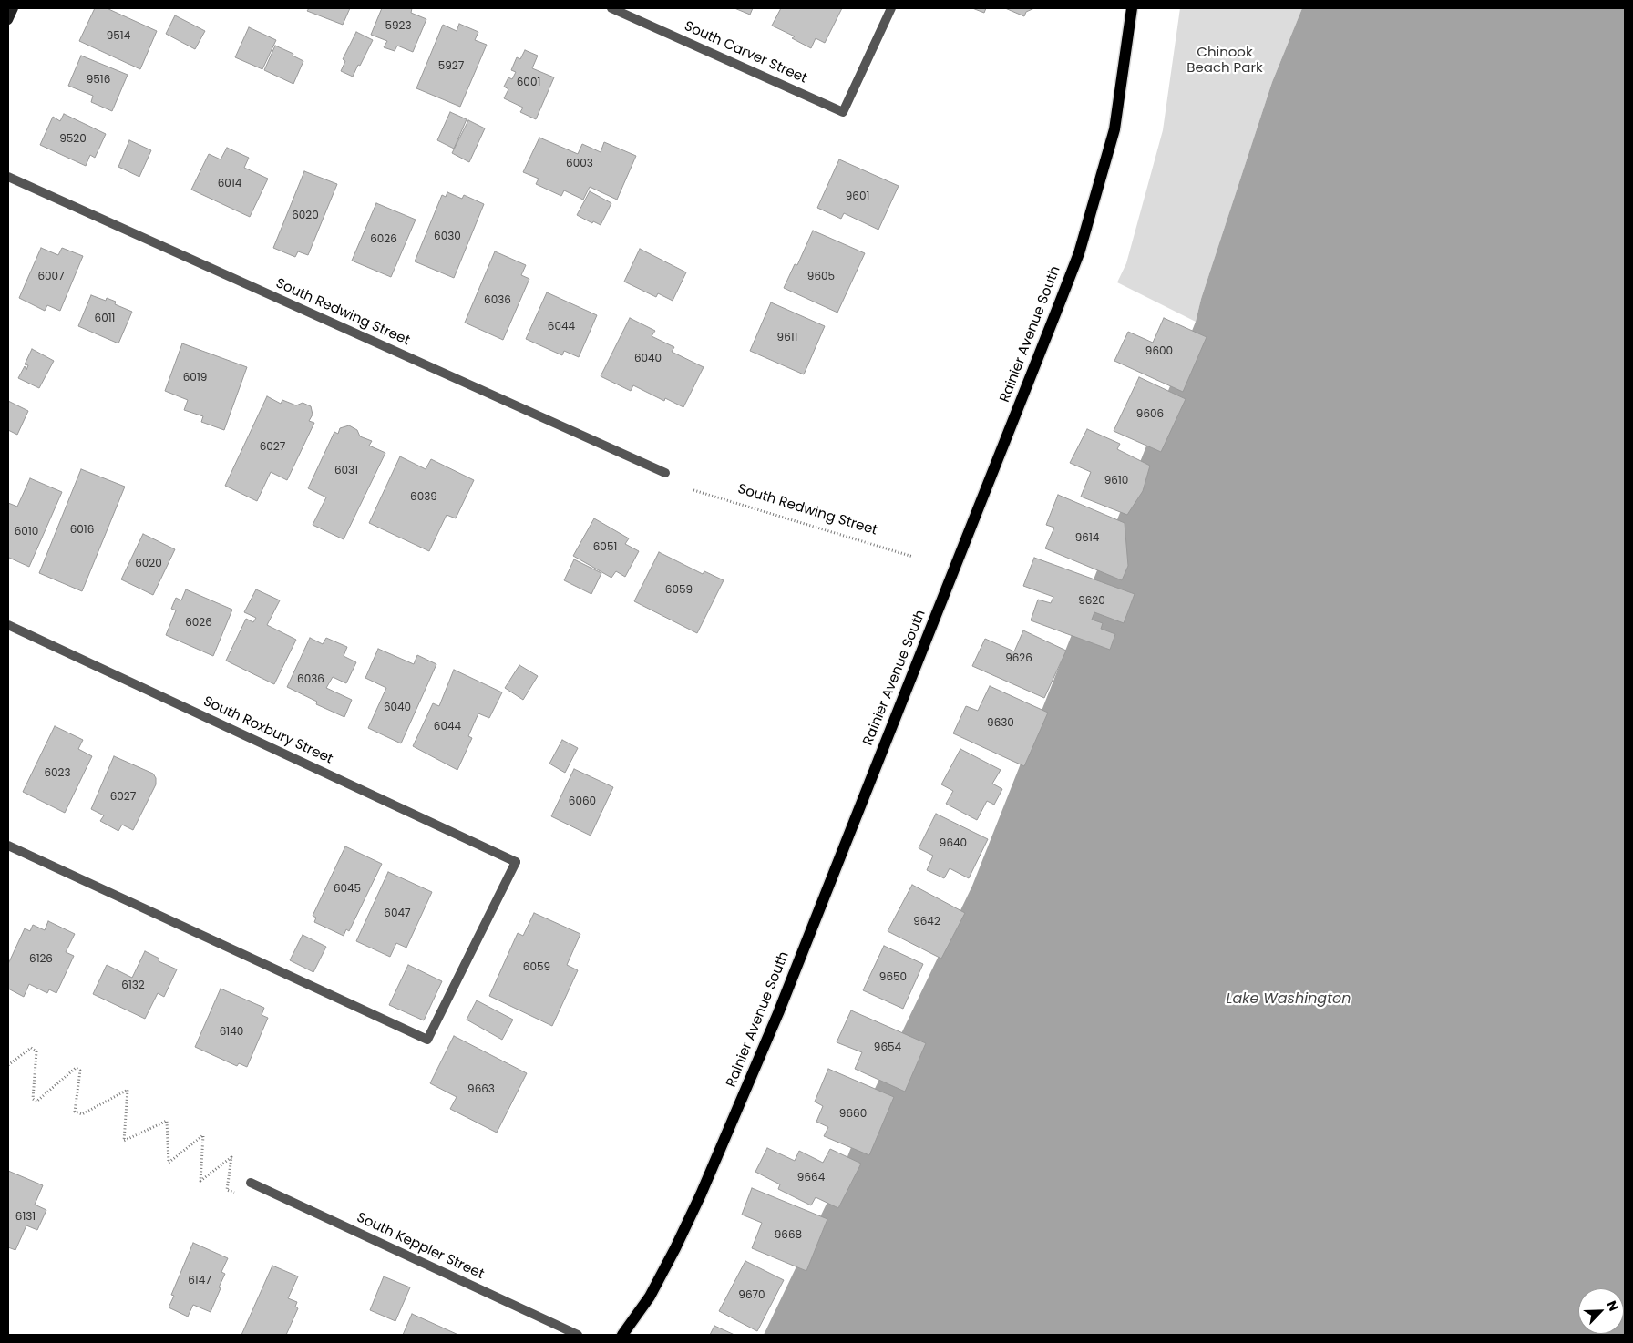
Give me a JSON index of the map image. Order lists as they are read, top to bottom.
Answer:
{
  "streets": {
    "main road": ["Rainier Avenue South"],
    "street": [
      "South Carver Street",
      "South Redwing Street",
      "South Roxbury Street",
      "South Keppler Street"
    ]
  },
  "water": ["Lake Washington"],
  "parks": ["Chinook Beach Park"],
  "house_numbers": [
    "5923",
    "9514",
    "5927",
    "9516",
    "6001",
    "9520",
    "6003",
    "6014",
    "9601",
    "6020",
    "6030",
    "6026",
    "6007",
    "9605",
    "6036",
    "6011",
    "6044",
    "9611",
    "9600",
    "6040",
    "6019",
    "9606",
    "6027",
    "6031",
    "9610",
    "6039",
    "6016",
    "6010",
    "9614",
    "6051",
    "6020",
    "6059",
    "9620",
    "6026",
    "9626",
    "6036",
    "6040",
    "9630",
    "6044",
    "6023",
    "6027",
    "6060",
    "9640",
    "6045",
    "6047",
    "9642",
    "6126",
    "6059",
    "9650",
    "6132",
    "6140",
    "9654",
    "9663",
    "9660",
    "9664",
    "6131",
    "9668",
    "6147",
    "9670"
  ],
  "north": "top right"
}
